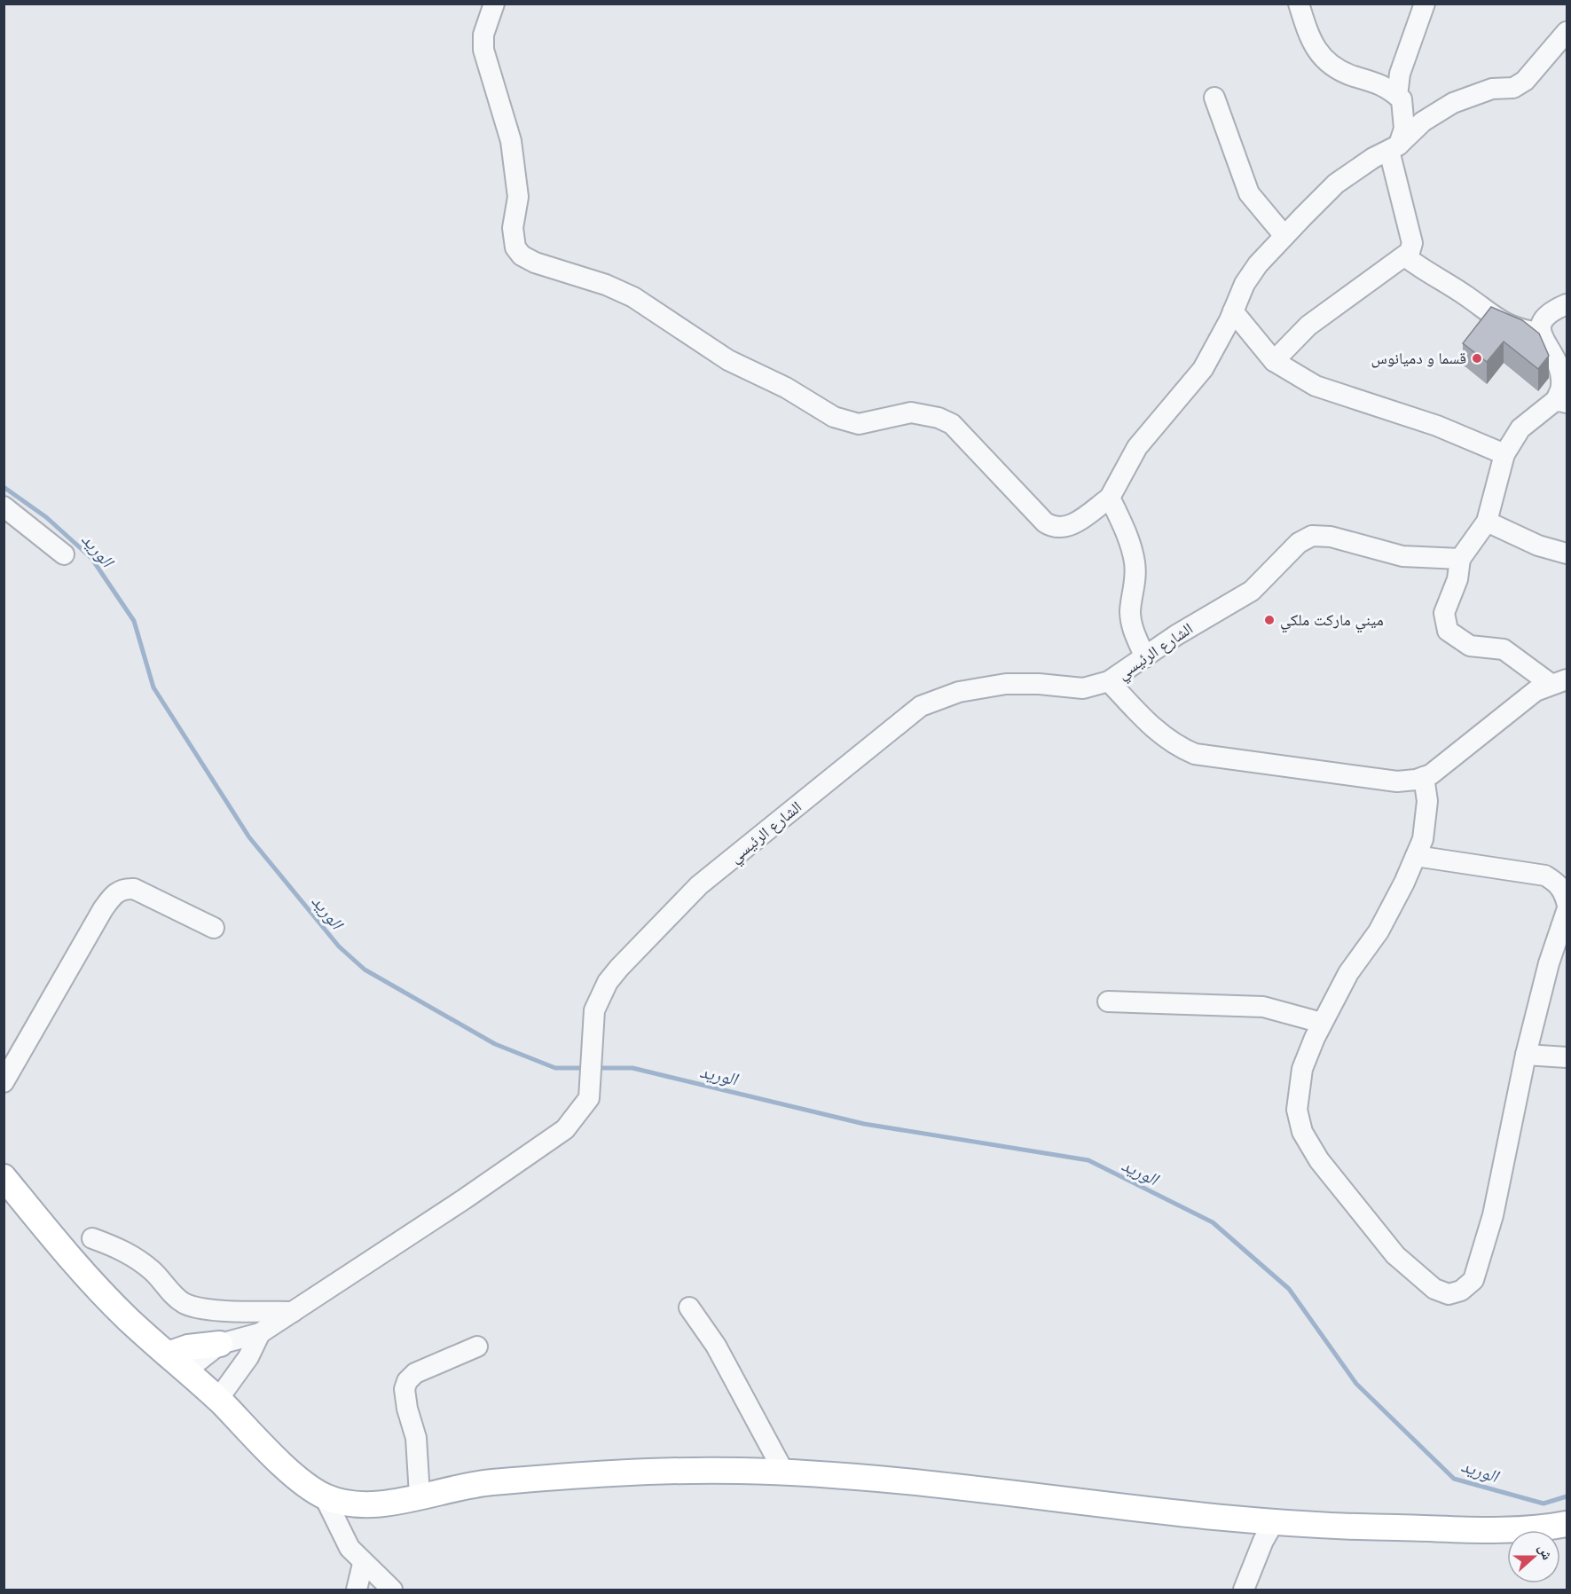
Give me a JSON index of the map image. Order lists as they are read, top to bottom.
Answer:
{
  "streets": {
    "street": ["الشارع الرئيسي"]
  },
  "water": ["الوريد"],
  "places": ["قسما و دميانوس", "ميني ماركت ملكي"],
  "north": "right"
}
